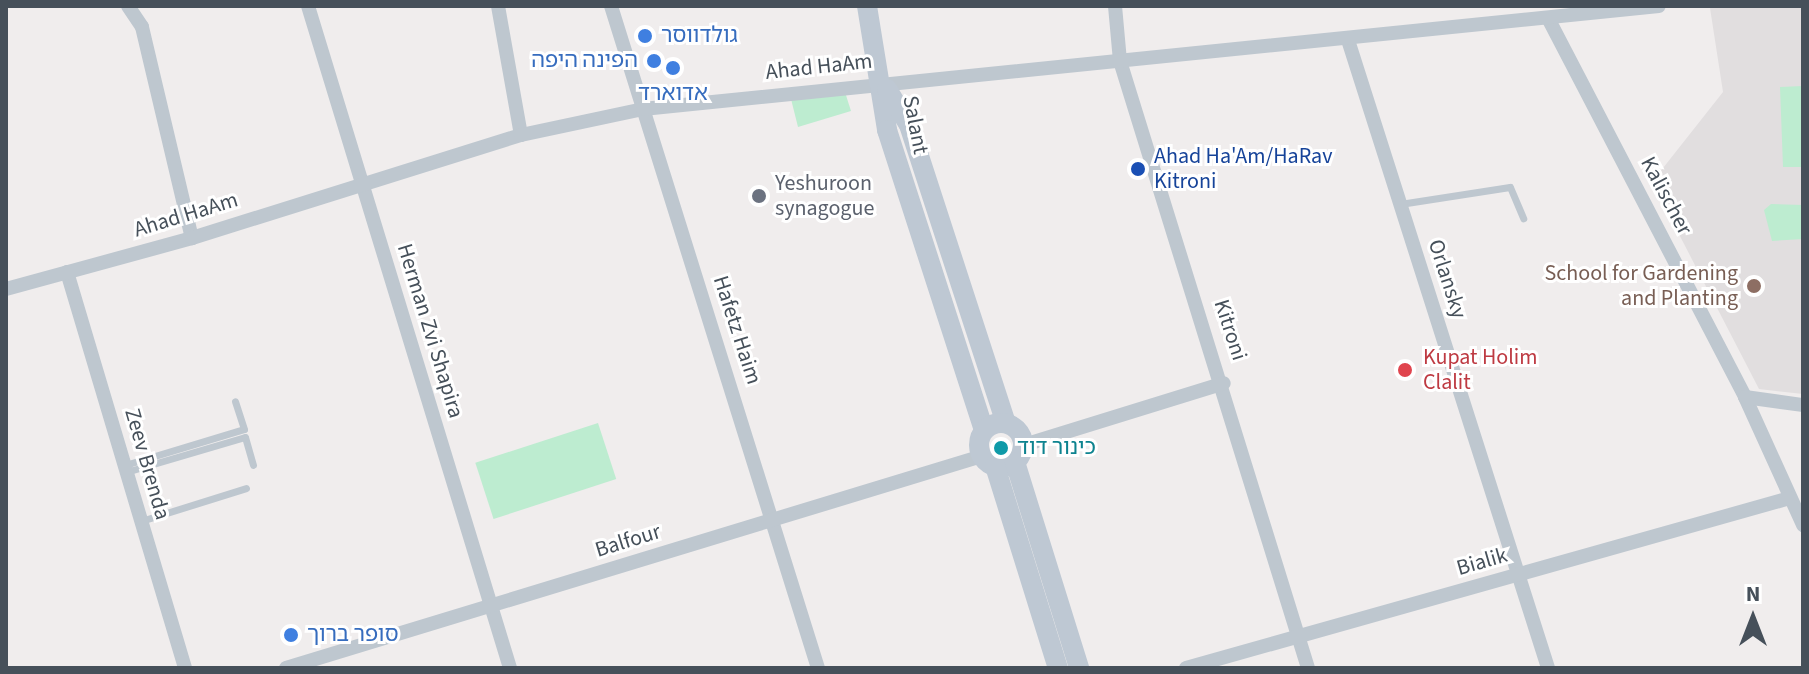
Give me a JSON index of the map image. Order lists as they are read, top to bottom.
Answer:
{
  "streets": {
    "street": [
      "Ahad HaAm",
      "Salant",
      "Kalischer",
      "Orlansky",
      "Hafetz Haim",
      "Kitroni",
      "Herman Zvi Shapira",
      "Zeev Brenda",
      "Balfour",
      "Bialik"
    ]
  },
  "crossings": [
    ["Ahad HaAm", "Salant"],
    ["Ahad HaAm", "Kalischer"],
    ["Ahad HaAm", "Orlansky"],
    ["Ahad HaAm", "Hafetz Haim"],
    ["Ahad HaAm", "Kitroni"],
    ["Ahad HaAm", "Herman Zvi Shapira"],
    ["Ahad HaAm", "Zeev Brenda"],
    ["Kalischer", "Bialik"],
    ["Orlansky", "Bialik"],
    ["Hafetz Haim", "Balfour"],
    ["Kitroni", "Balfour"],
    ["Kitroni", "Bialik"],
    ["Herman Zvi Shapira", "Balfour"]
  ],
  "places": [
    "גולדווסר",
    "הפינה היפה",
    "אדוארד",
    "Ahad Ha'Am/HaRav Kitroni",
    "Yeshuroon synagogue",
    "School for Gardening and Planting",
    "Kupat Holim Clalit",
    "כינור דוד",
    "סופר ברוך"
  ],
  "north": "top"
}
